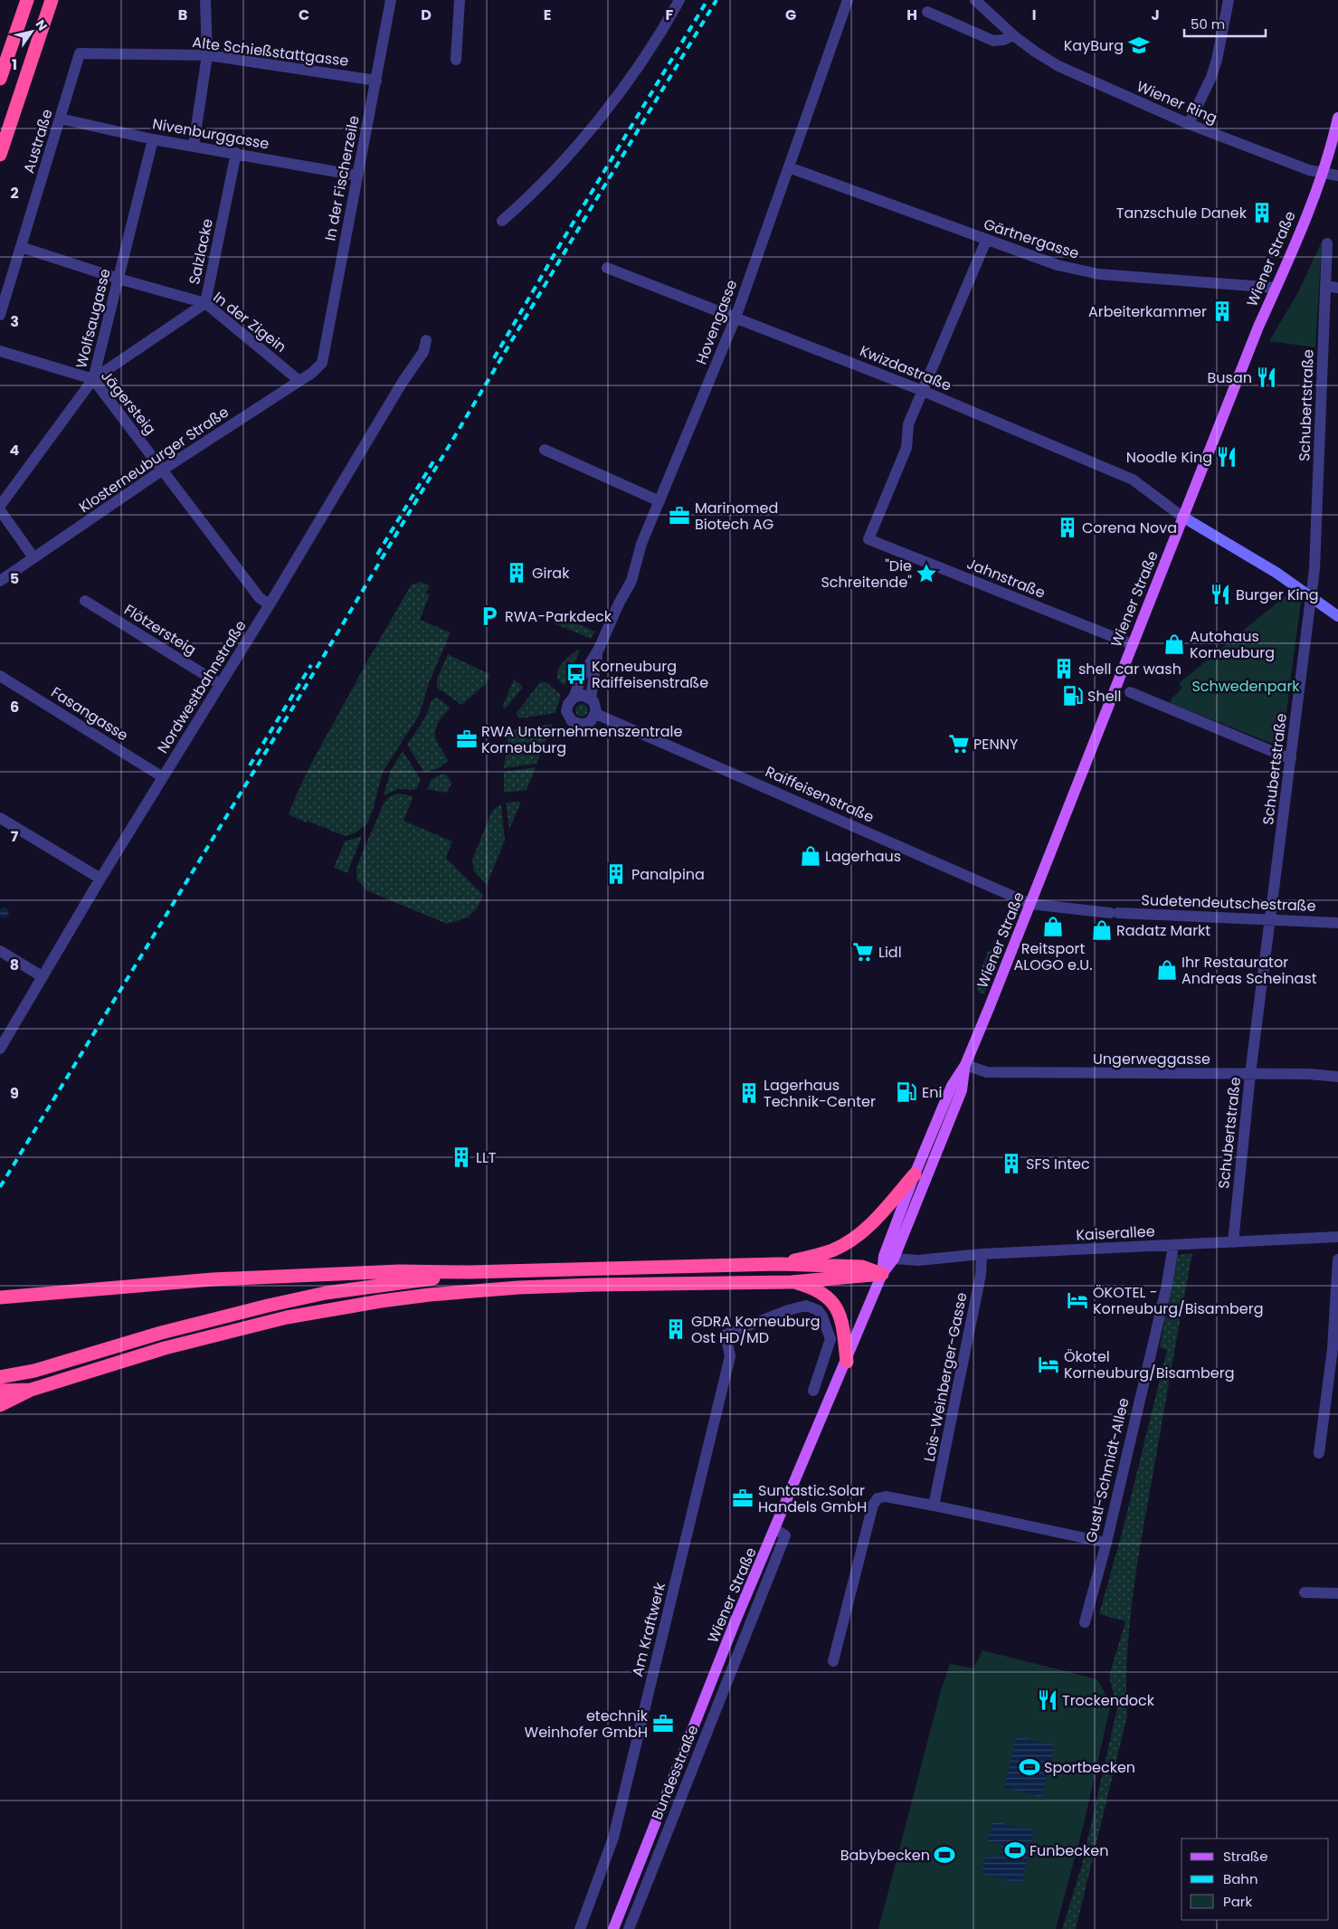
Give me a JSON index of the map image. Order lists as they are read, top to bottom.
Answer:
{
  "streets": {
    "main road": ["Wiener Straße"],
    "street": [
      "Alte Schießstattgasse",
      "Wiener Ring",
      "Nivenburggasse",
      "Austraße",
      "In der Fischerzeile",
      "Gärtnergasse",
      "Salzlacke",
      "Wolfsaugasse",
      "In der Zigein",
      "Hovengasse",
      "Kwizdastraße",
      "Jägersteig",
      "Schubertstraße",
      "Klosterneuburger Straße",
      "Jahnstraße",
      "Flötzersteig",
      "Nordwestbahnstraße",
      "Fasangasse",
      "Raiffeisenstraße",
      "Sudetendeutschestraße",
      "Ungerweggasse",
      "Kaiserallee",
      "Lois-Weinberger-Gasse",
      "Gustl-Schmidt-Allee",
      "Am Kraftwerk",
      "Bundesstraße"
    ]
  },
  "crossings": [
    ["Alte Schießstattgasse", "Austraße"],
    ["Alte Schießstattgasse", "In der Fischerzeile"],
    ["Wiener Ring", "Wiener Straße"],
    ["Nivenburggasse", "Austraße"],
    ["Nivenburggasse", "In der Fischerzeile"],
    ["Nivenburggasse", "Salzlacke"],
    ["Nivenburggasse", "Wolfsaugasse"],
    ["Austraße", "In der Zigein"],
    ["In der Fischerzeile", "Klosterneuburger Straße"],
    ["Gärtnergasse", "Wiener Straße"],
    ["Gärtnergasse", "Hovengasse"],
    ["Salzlacke", "Wolfsaugasse"],
    ["Salzlacke", "In der Zigein"],
    ["Salzlacke", "Jägersteig"],
    ["Wiener Straße", "Kwizdastraße"],
    ["Wiener Straße", "Jahnstraße"],
    ["Wiener Straße", "Raiffeisenstraße"],
    ["Wiener Straße", "Sudetendeutschestraße"],
    ["Wiener Straße", "Ungerweggasse"],
    ["Wiener Straße", "Kaiserallee"],
    ["Wiener Straße", "Bundesstraße"],
    ["Wolfsaugasse", "In der Zigein"],
    ["Wolfsaugasse", "Jägersteig"],
    ["In der Zigein", "Klosterneuburger Straße"],
    ["Hovengasse", "Kwizdastraße"],
    ["Hovengasse", "Raiffeisenstraße"],
    ["Kwizdastraße", "Jahnstraße"],
    ["Jägersteig", "Klosterneuburger Straße"],
    ["Jägersteig", "Nordwestbahnstraße"],
    ["Schubertstraße", "Sudetendeutschestraße"],
    ["Schubertstraße", "Ungerweggasse"],
    ["Schubertstraße", "Kaiserallee"],
    ["Flötzersteig", "Nordwestbahnstraße"],
    ["Nordwestbahnstraße", "Fasangasse"],
    ["Raiffeisenstraße", "Sudetendeutschestraße"],
    ["Kaiserallee", "Lois-Weinberger-Gasse"],
    ["Kaiserallee", "Gustl-Schmidt-Allee"]
  ],
  "parks": ["Schwedenpark"],
  "places": {
    "school or university": ["KayBurg"],
    "building": [
      "Tanzschule Danek",
      "Arbeiterkammer",
      "Corena Nova",
      "Girak",
      "shell car wash",
      "Panalpina",
      "Lagerhaus Technik-Center",
      "LLT",
      "SFS Intec",
      "GDRA Korneuburg Ost HD/MD"
    ],
    "restaurant": [
      "Busan",
      "Noodle King",
      "Burger King",
      "Trockendock"
    ],
    "office": [
      "Marinomed Biotech AG",
      "RWA Unternehmenszentrale Korneuburg",
      "Suntastic.Solar Handels GmbH",
      "etechnik Weinhofer GmbH"
    ],
    "place": ["\"Die Schreitende\""],
    "parking": ["RWA-Parkdeck"],
    "shop": [
      "Autohaus Korneuburg",
      "Lagerhaus",
      "Reitsport ALOGO e.U.",
      "Radatz Markt",
      "Ihr Restaurator Andreas Scheinast"
    ],
    "bus stop": ["Korneuburg Raiffeisenstraße"],
    "fuel station": ["Shell", "Eni"],
    "supermarket": ["PENNY", "Lidl"],
    "hotel": ["ÖKOTEL - Korneuburg/Bisamberg", "Ökotel Korneuburg/Bisamberg"],
    "sports": ["Sportbecken", "Funbecken", "Babybecken"]
  },
  "legend": ["Straße", "Bahn", "Park"],
  "scale_bar": "50 m",
  "north": "top right",
  "grid": {
    "columns": [
      "B",
      "C",
      "D",
      "E",
      "F",
      "G",
      "H",
      "I",
      "J"
    ],
    "rows": [
      "1",
      "2",
      "3",
      "4",
      "5",
      "6",
      "7",
      "8",
      "9"
    ]
  }
}
